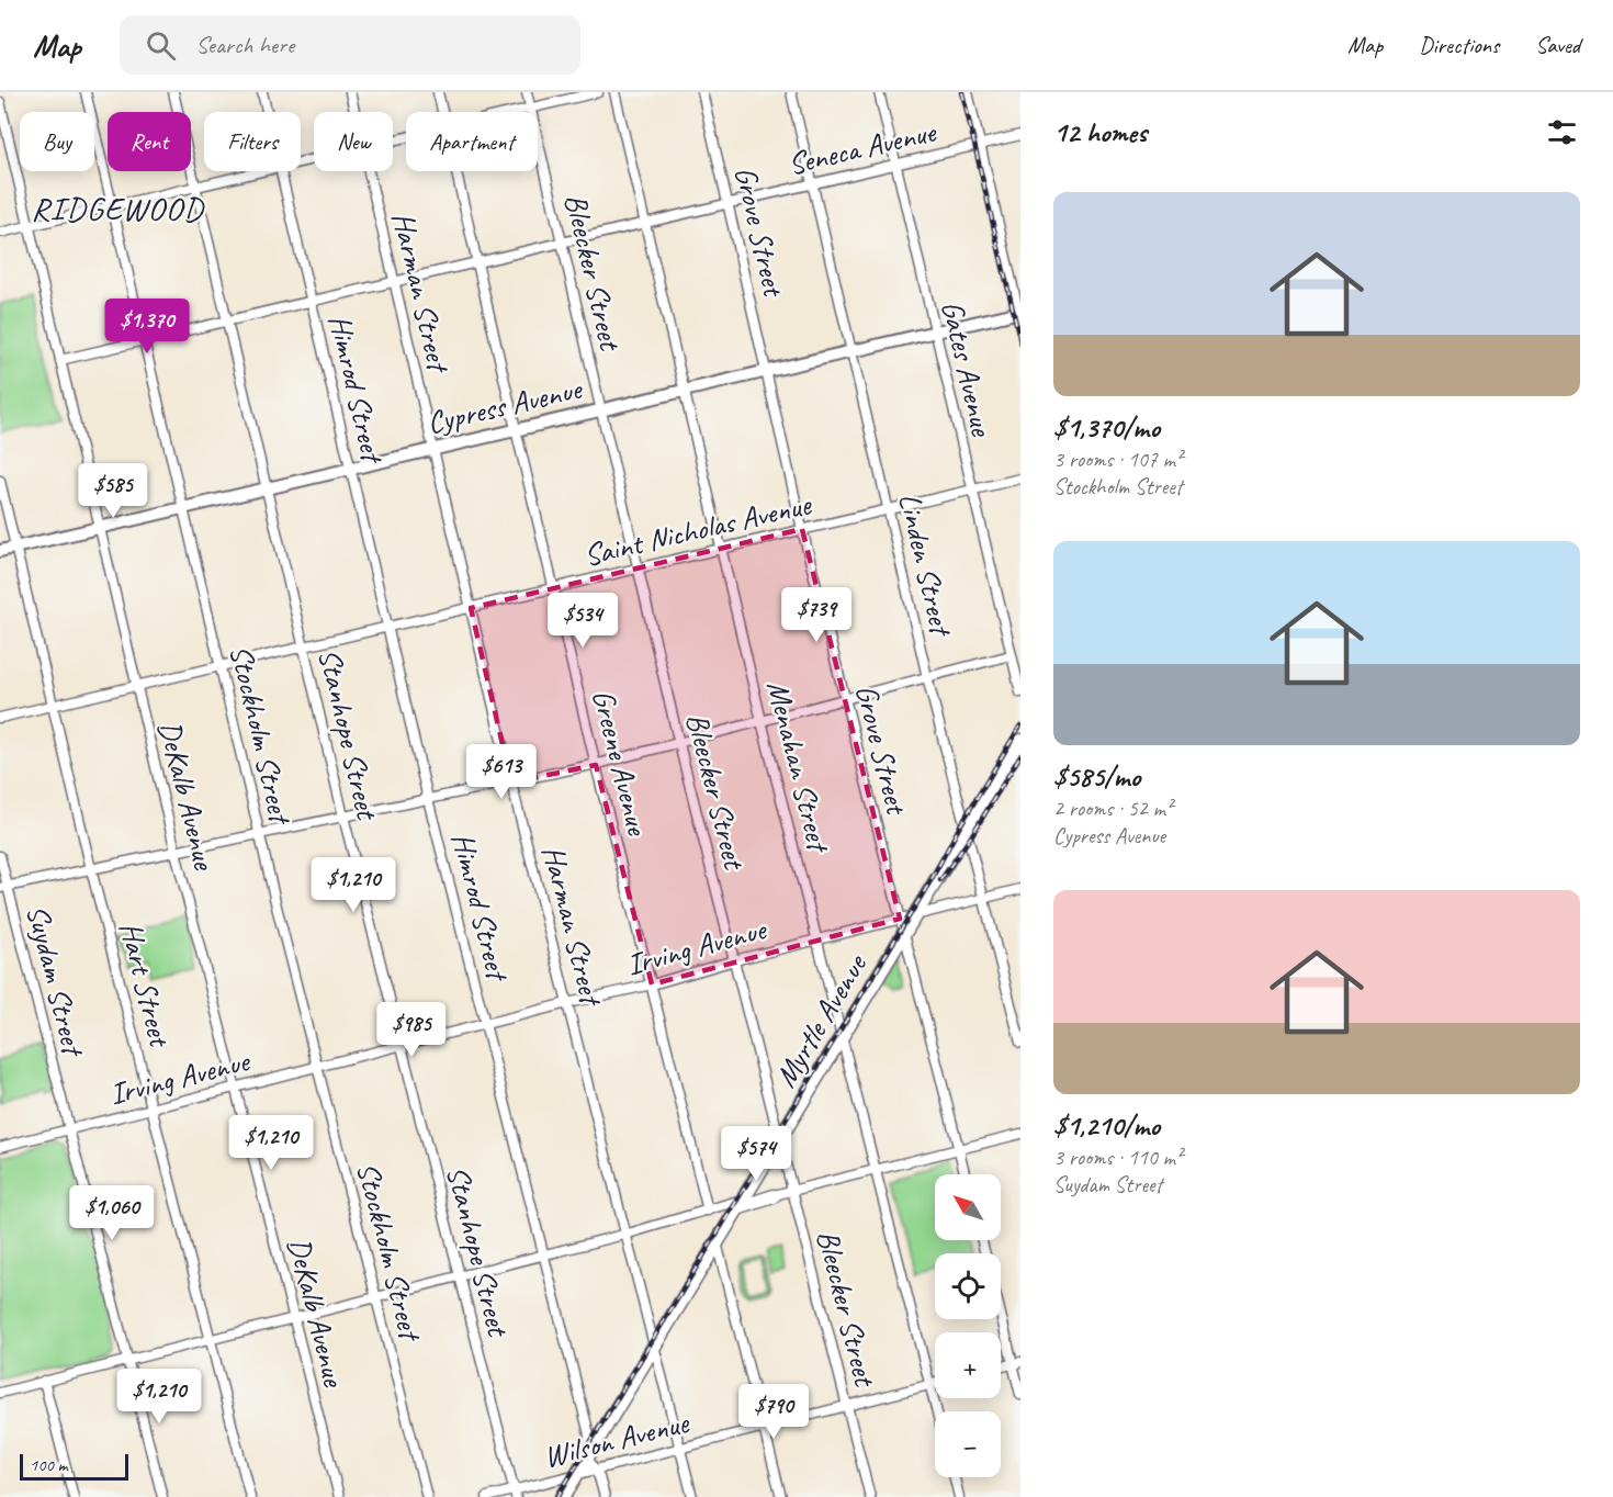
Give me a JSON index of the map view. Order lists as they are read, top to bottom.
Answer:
{
  "streets": {
    "main road": ["Cypress Avenue", "Myrtle Avenue"],
    "street": [
      "Seneca Avenue",
      "Grove Street",
      "Bleecker Street",
      "Harman Street",
      "Gates Avenue",
      "Himrod Street",
      "Saint Nicholas Avenue",
      "Linden Street",
      "Stockholm Street",
      "Stanhope Street",
      "Greene Avenue",
      "Menahan Street",
      "DeKalb Avenue",
      "Irving Avenue",
      "Suydam Street",
      "Hart Street",
      "Wilson Avenue"
    ]
  },
  "crossings": [
    ["Seneca Avenue", "Grove Street"],
    ["Seneca Avenue", "Bleecker Street"],
    ["Seneca Avenue", "Harman Street"],
    ["Seneca Avenue", "Gates Avenue"],
    ["Seneca Avenue", "Himrod Street"],
    ["Seneca Avenue", "Linden Street"],
    ["Seneca Avenue", "Stockholm Street"],
    ["Seneca Avenue", "Stanhope Street"],
    ["Seneca Avenue", "Greene Avenue"],
    ["Seneca Avenue", "Menahan Street"],
    ["Seneca Avenue", "DeKalb Avenue"],
    ["Grove Street", "Cypress Avenue"],
    ["Grove Street", "Saint Nicholas Avenue"],
    ["Grove Street", "Irving Avenue"],
    ["Grove Street", "Myrtle Avenue"],
    ["Bleecker Street", "Cypress Avenue"],
    ["Bleecker Street", "Saint Nicholas Avenue"],
    ["Bleecker Street", "Irving Avenue"],
    ["Bleecker Street", "Myrtle Avenue"],
    ["Bleecker Street", "Wilson Avenue"],
    ["Harman Street", "Cypress Avenue"],
    ["Harman Street", "Saint Nicholas Avenue"],
    ["Harman Street", "Irving Avenue"],
    ["Harman Street", "Myrtle Avenue"],
    ["Harman Street", "Wilson Avenue"],
    ["Gates Avenue", "Cypress Avenue"],
    ["Gates Avenue", "Saint Nicholas Avenue"],
    ["Himrod Street", "Cypress Avenue"],
    ["Himrod Street", "Saint Nicholas Avenue"],
    ["Himrod Street", "Irving Avenue"],
    ["Himrod Street", "Myrtle Avenue"],
    ["Himrod Street", "Wilson Avenue"],
    ["Cypress Avenue", "Linden Street"],
    ["Cypress Avenue", "Stockholm Street"],
    ["Cypress Avenue", "Stanhope Street"],
    ["Cypress Avenue", "Greene Avenue"],
    ["Cypress Avenue", "Menahan Street"],
    ["Cypress Avenue", "DeKalb Avenue"],
    ["Cypress Avenue", "Hart Street"],
    ["Saint Nicholas Avenue", "Linden Street"],
    ["Saint Nicholas Avenue", "Stockholm Street"],
    ["Saint Nicholas Avenue", "Stanhope Street"],
    ["Saint Nicholas Avenue", "Greene Avenue"],
    ["Saint Nicholas Avenue", "Menahan Street"],
    ["Saint Nicholas Avenue", "DeKalb Avenue"],
    ["Saint Nicholas Avenue", "Hart Street"],
    ["Linden Street", "Irving Avenue"],
    ["Linden Street", "Myrtle Avenue"],
    ["Stockholm Street", "Irving Avenue"],
    ["Stanhope Street", "Irving Avenue"],
    ["Stanhope Street", "Wilson Avenue"],
    ["Greene Avenue", "Irving Avenue"],
    ["Menahan Street", "Irving Avenue"],
    ["Menahan Street", "Myrtle Avenue"],
    ["Menahan Street", "Wilson Avenue"],
    ["DeKalb Avenue", "Irving Avenue"],
    ["Irving Avenue", "Suydam Street"],
    ["Irving Avenue", "Hart Street"],
    ["Irving Avenue", "Myrtle Avenue"],
    ["Myrtle Avenue", "Wilson Avenue"]
  ],
  "districts": ["RIDGEWOOD"],
  "scale_bar": "100 m",
  "north": "top left",
  "page": {
    "header": "Map",
    "search": "Search here",
    "nav": ["Map", "Directions", "Saved"],
    "heading": "12 homes",
    "chip": [
      "Buy",
      "Rent",
      "Filters",
      "New",
      "Apartment"
    ],
    "list": [
      {
        "name": "$1,370/mo",
        "note": "3 rooms · 107 m² · Stockholm Street"
      },
      {
        "name": "$585/mo",
        "note": "2 rooms · 52 m² · Cypress Avenue"
      },
      {
        "name": "$1,210/mo",
        "note": "3 rooms · 110 m² · Suydam Street"
      }
    ],
    "price": [
      "$1,370",
      "$585",
      "$739",
      "$534",
      "$613",
      "$1,210",
      "$985",
      "$1,210",
      "$574",
      "$1,060",
      "$1,210",
      "$790"
    ],
    "map_buttons": ["+", "−"],
    "scale": "100 m"
  }
}
